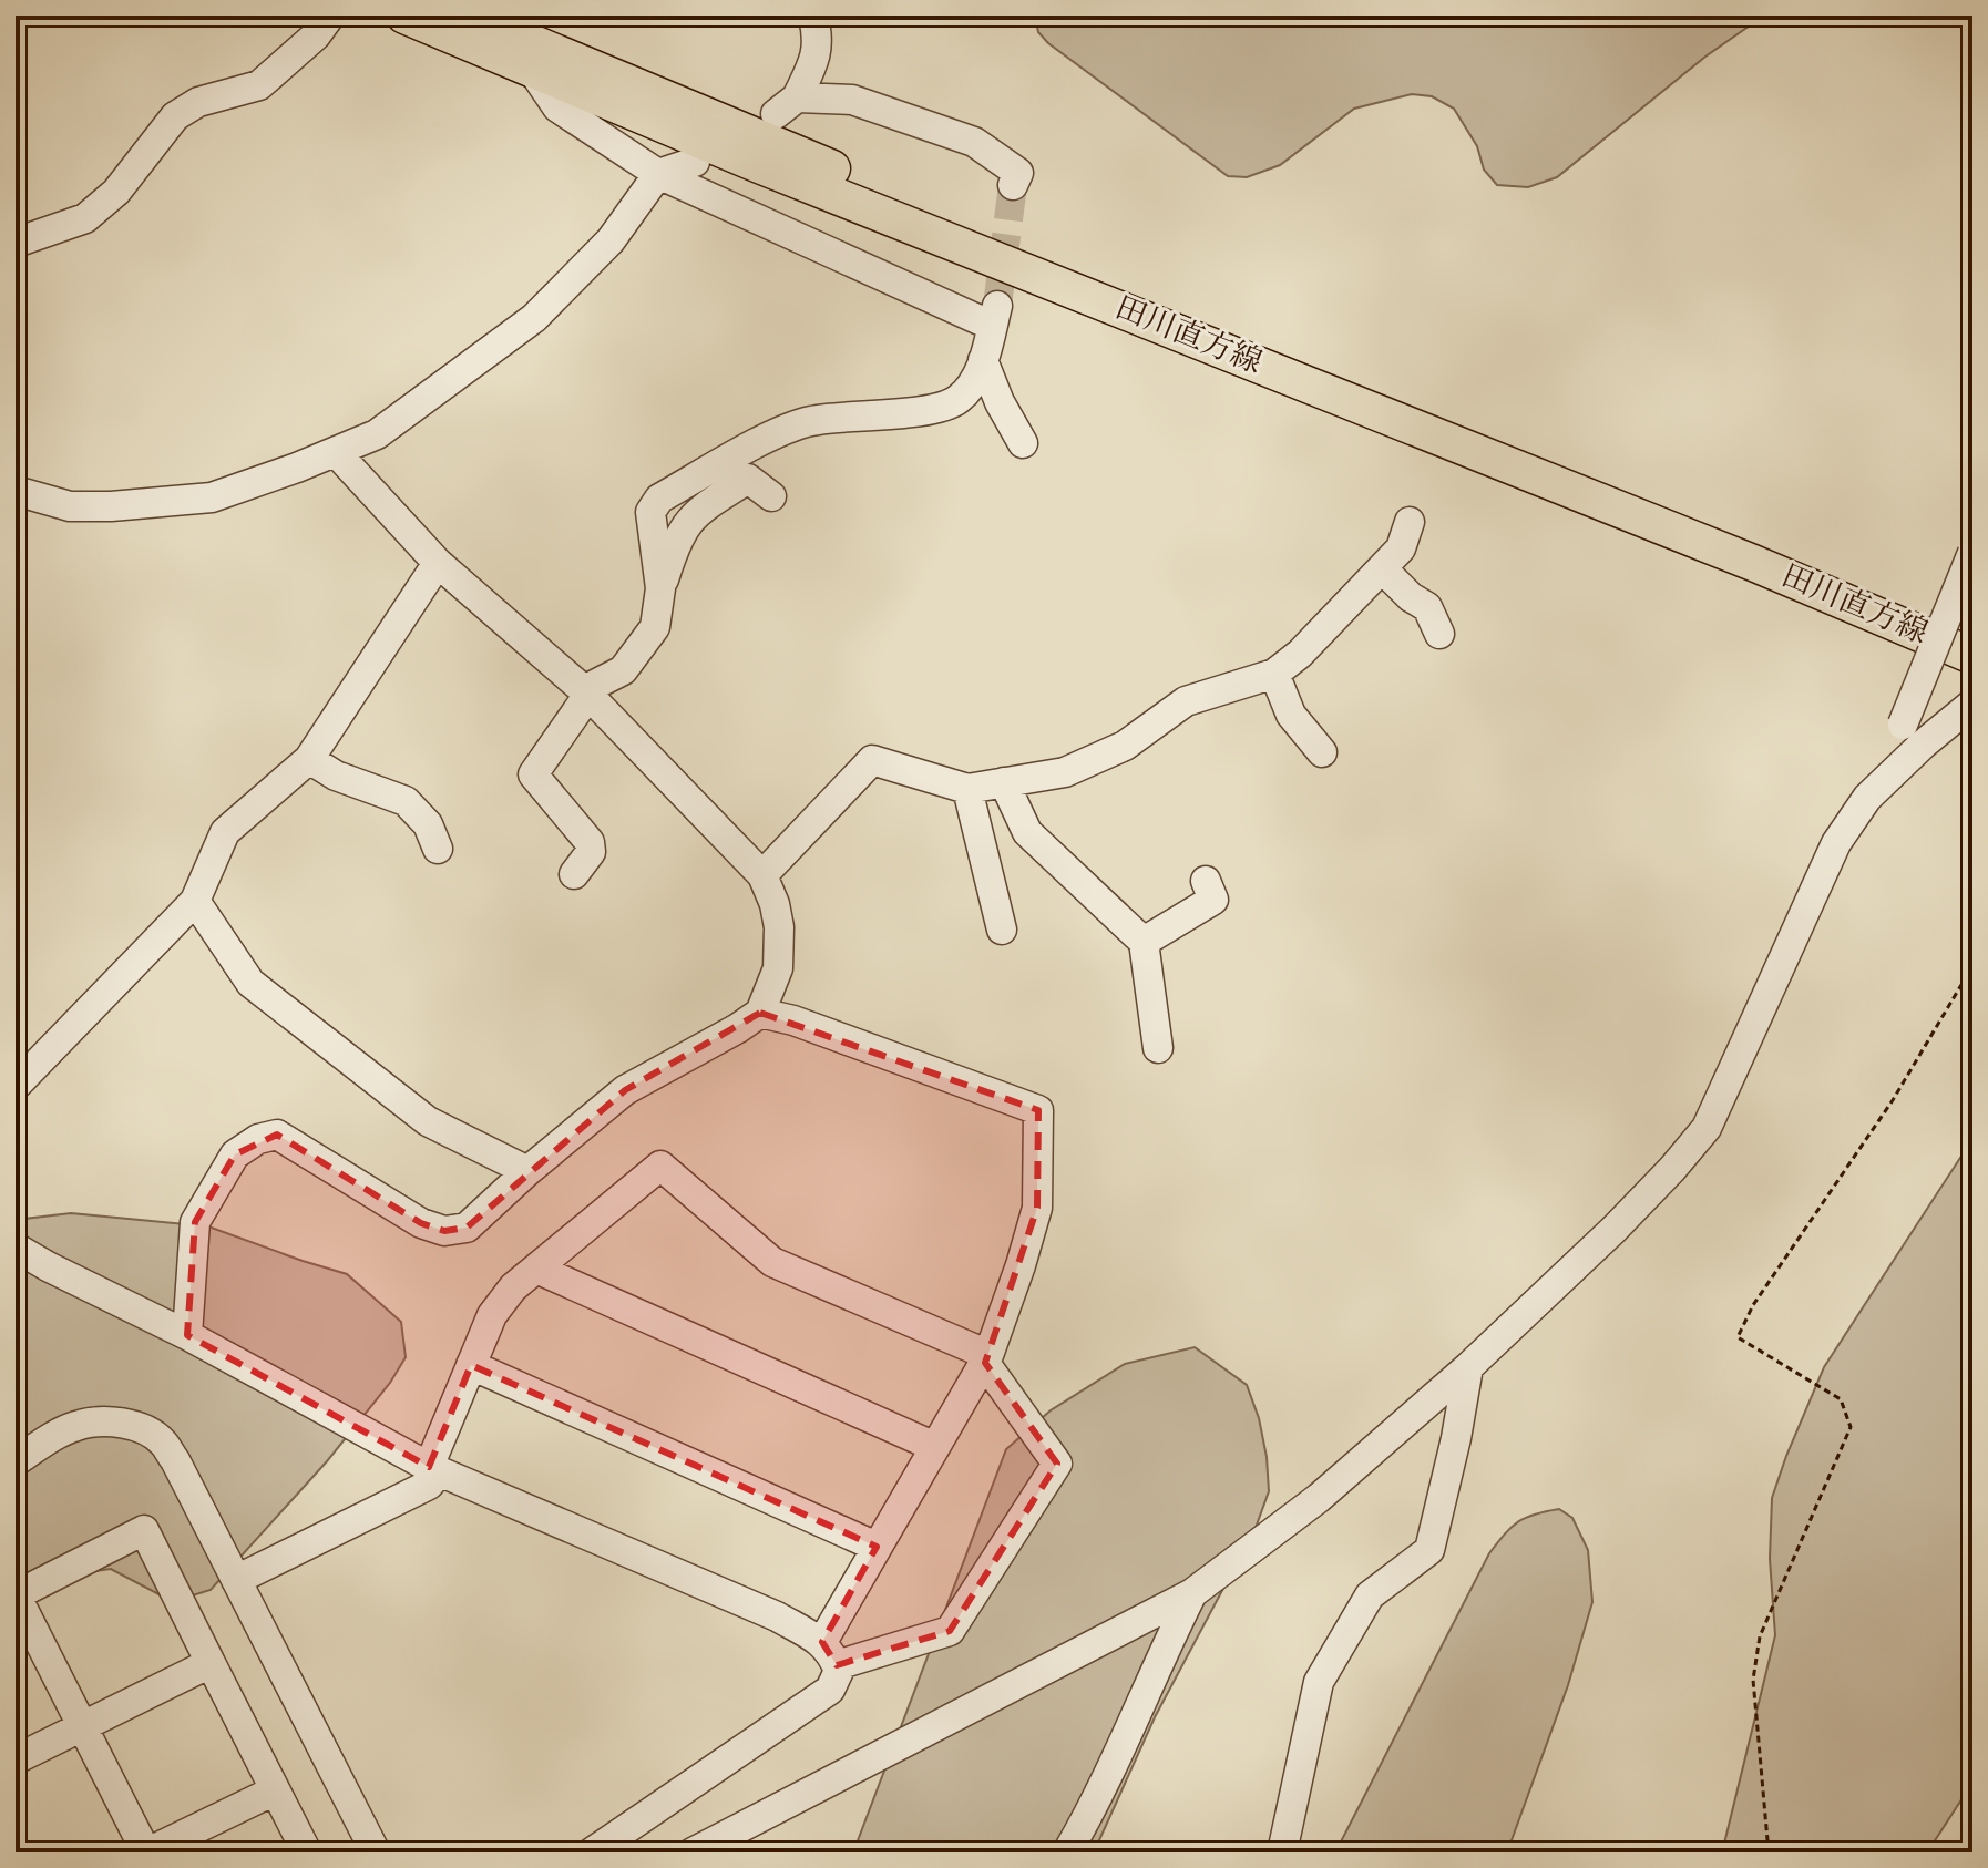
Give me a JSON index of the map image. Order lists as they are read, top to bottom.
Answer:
{
  "streets": {
    "main road": ["田川直方線"]
  }
}
